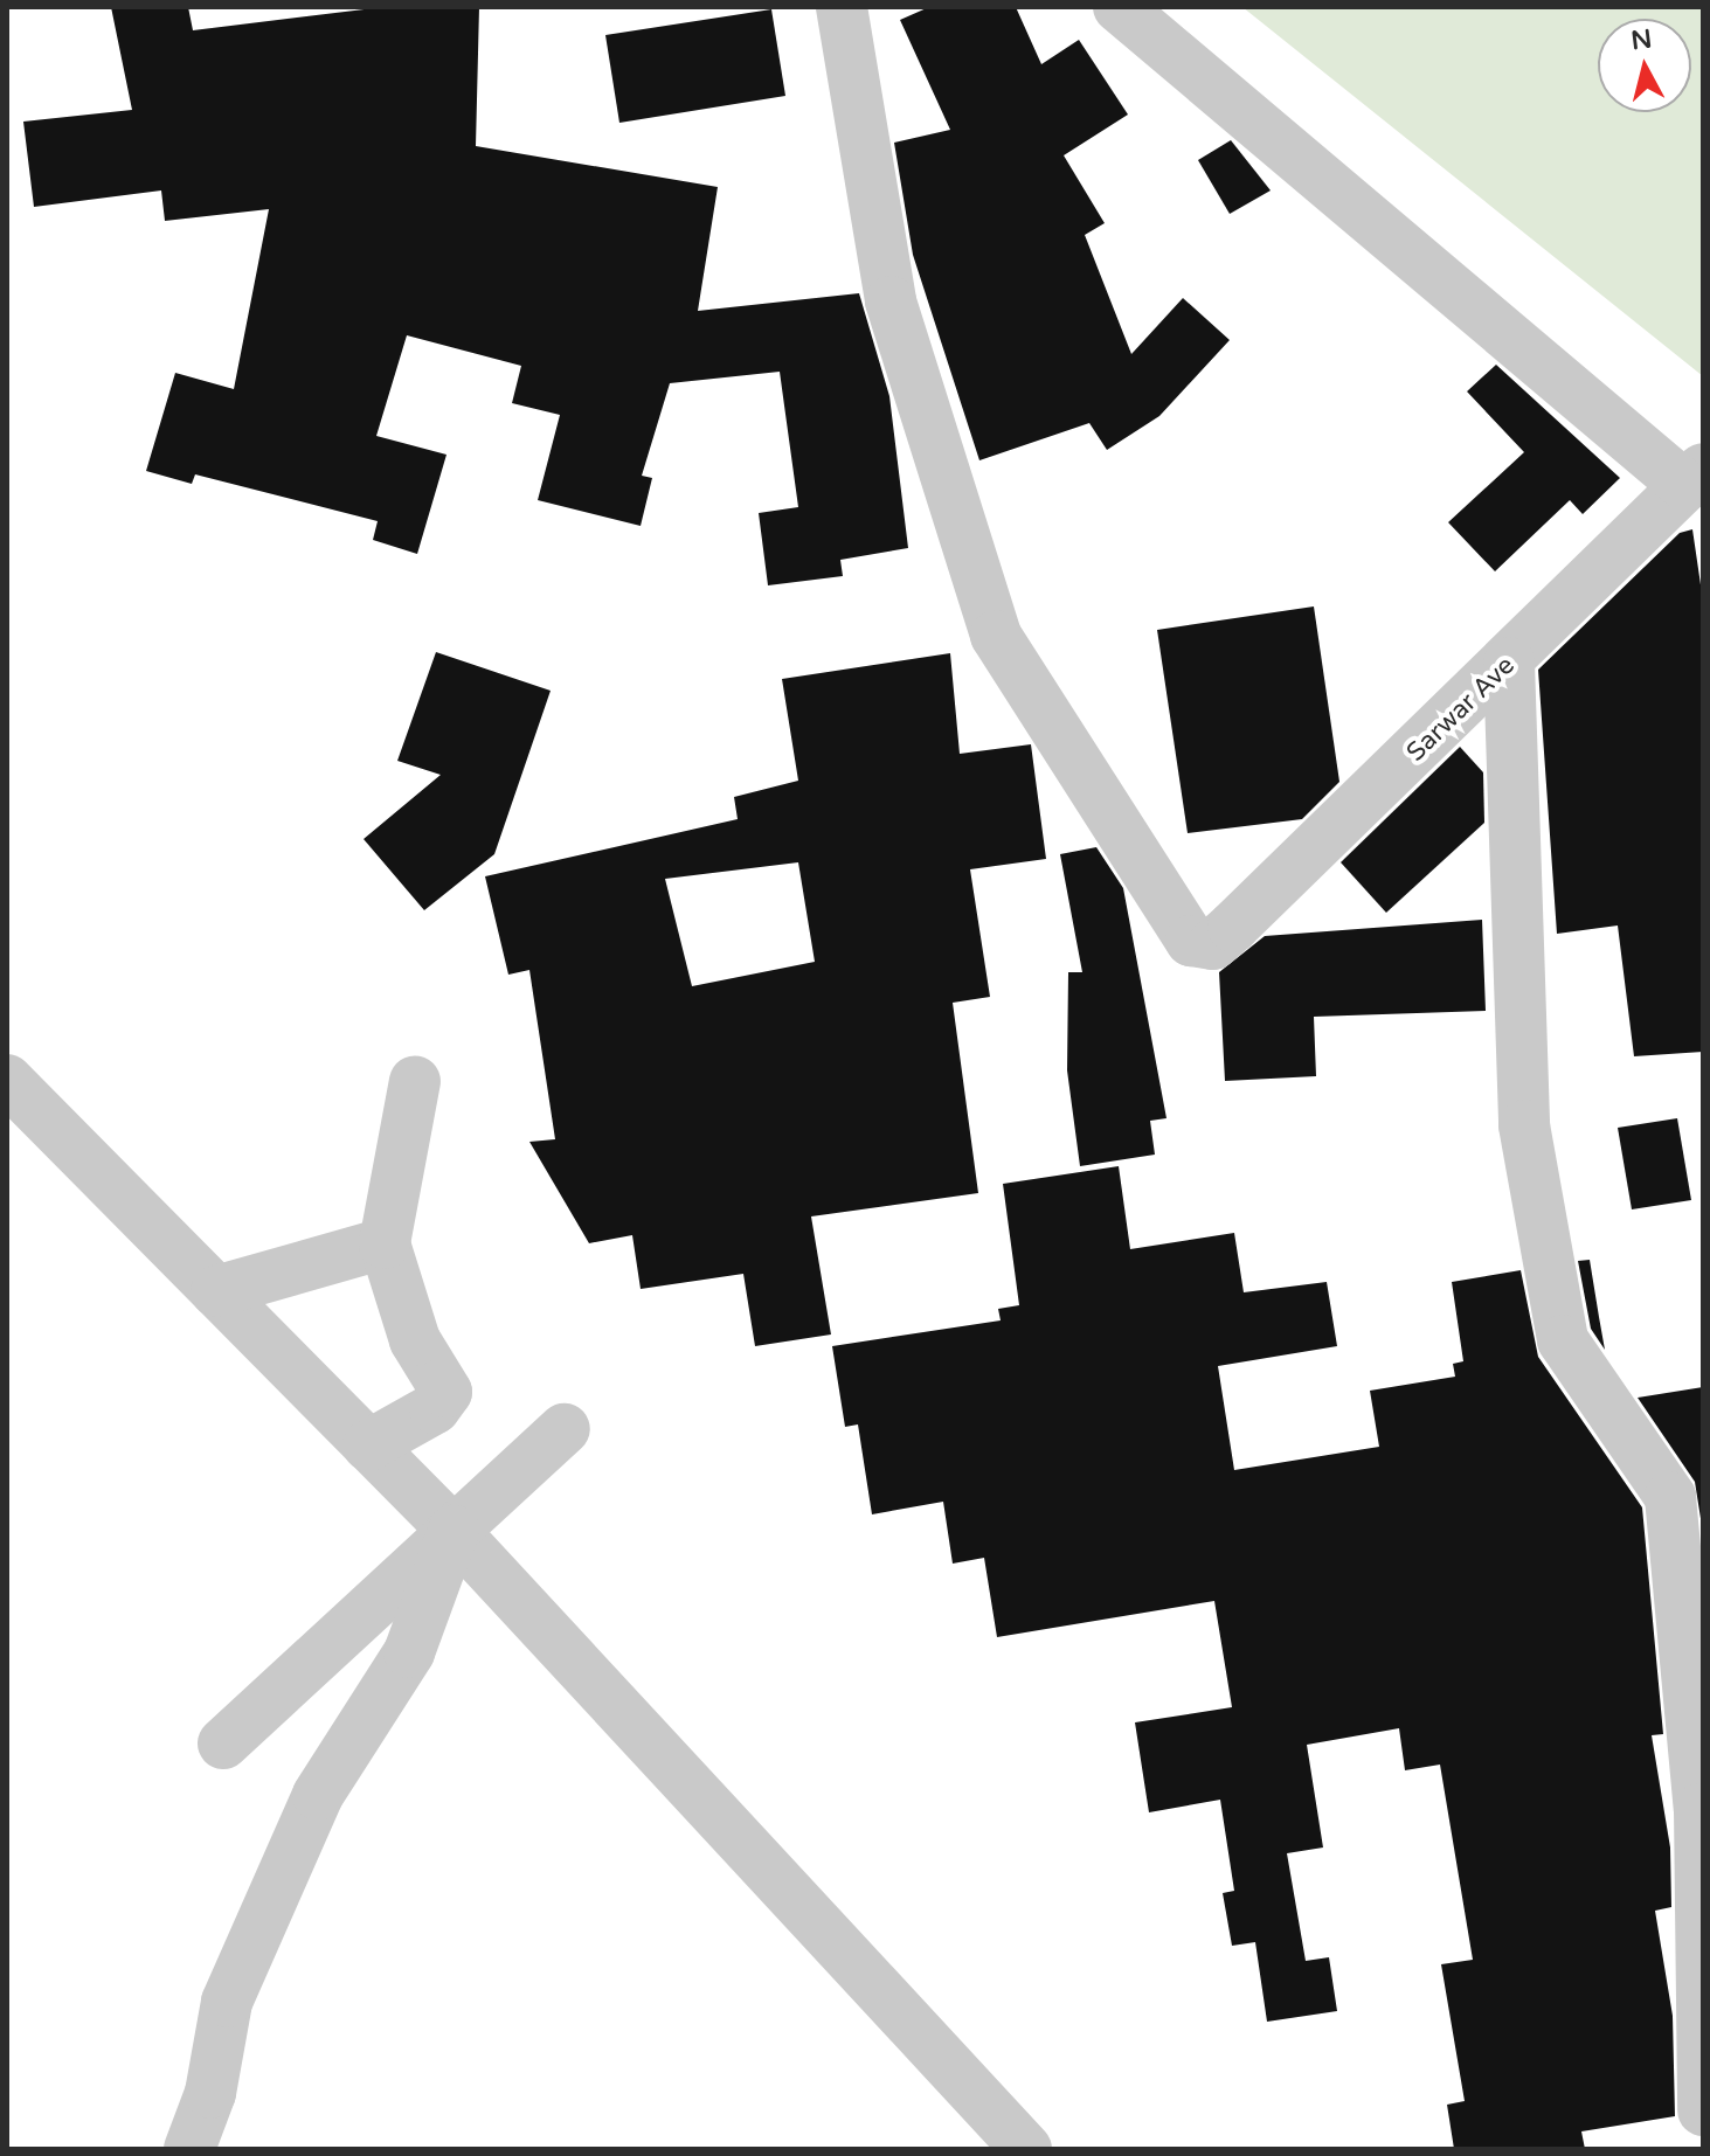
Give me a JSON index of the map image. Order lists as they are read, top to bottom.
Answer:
{
  "streets": {
    "street": ["Sarwar Ave"]
  },
  "north": "top"
}
